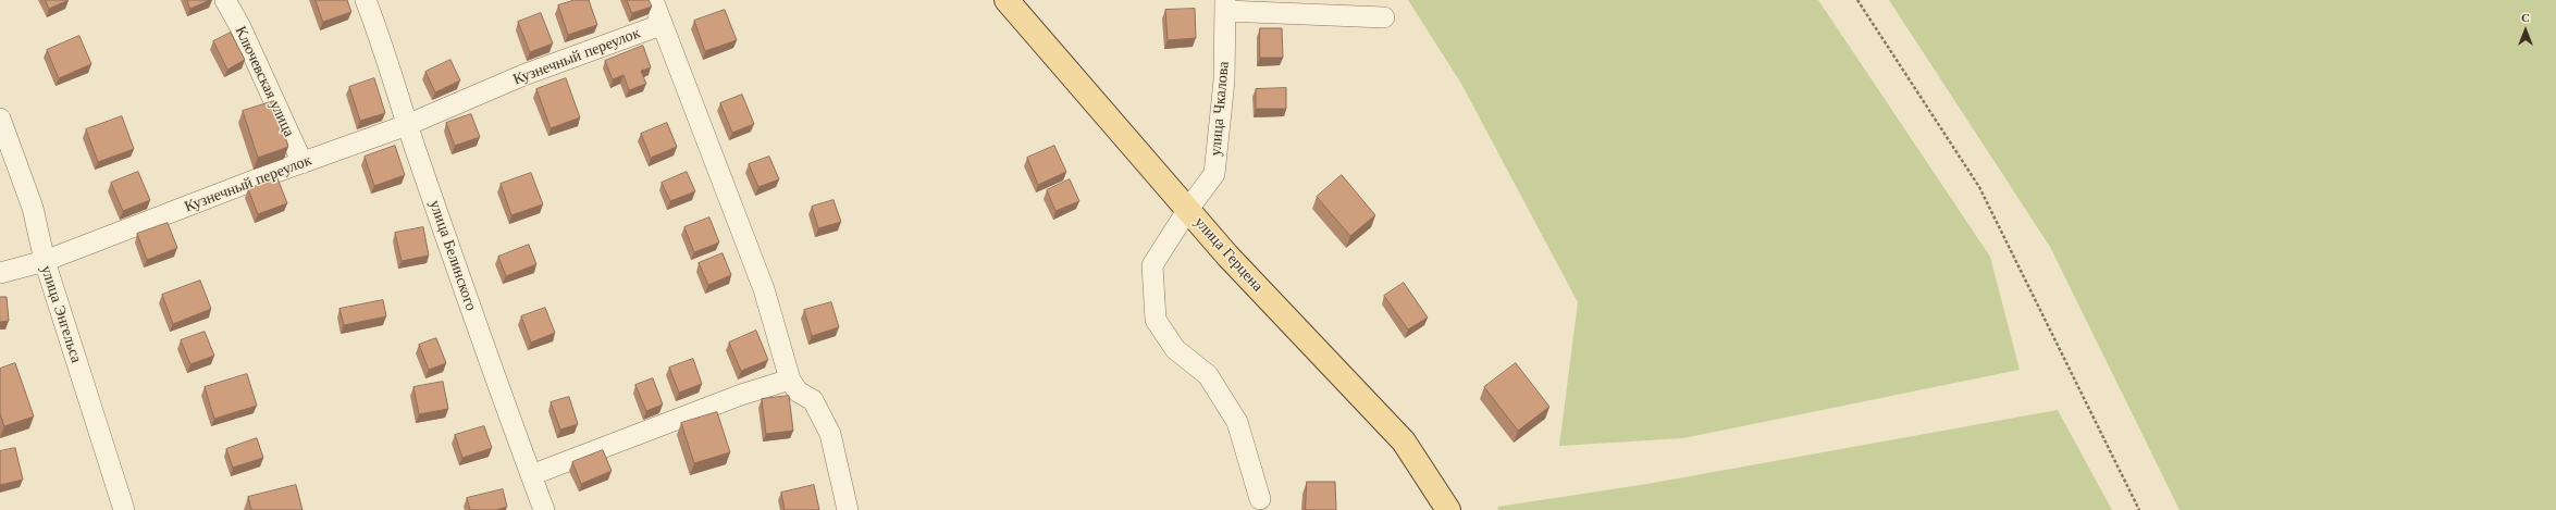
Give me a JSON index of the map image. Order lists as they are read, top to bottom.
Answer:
{
  "streets": {
    "main road": ["улица Герцена"],
    "street": [
      "Кузнечный переулок",
      "Ключевская улица",
      "улица Чкалова",
      "улица Белинского",
      "улица Энгельса"
    ]
  },
  "crossings": [
    ["Кузнечный переулок", "Ключевская улица"],
    ["Кузнечный переулок", "улица Белинского"],
    ["Кузнечный переулок", "улица Энгельса"],
    ["улица Чкалова", "улица Герцена"]
  ],
  "north": "top"
}
